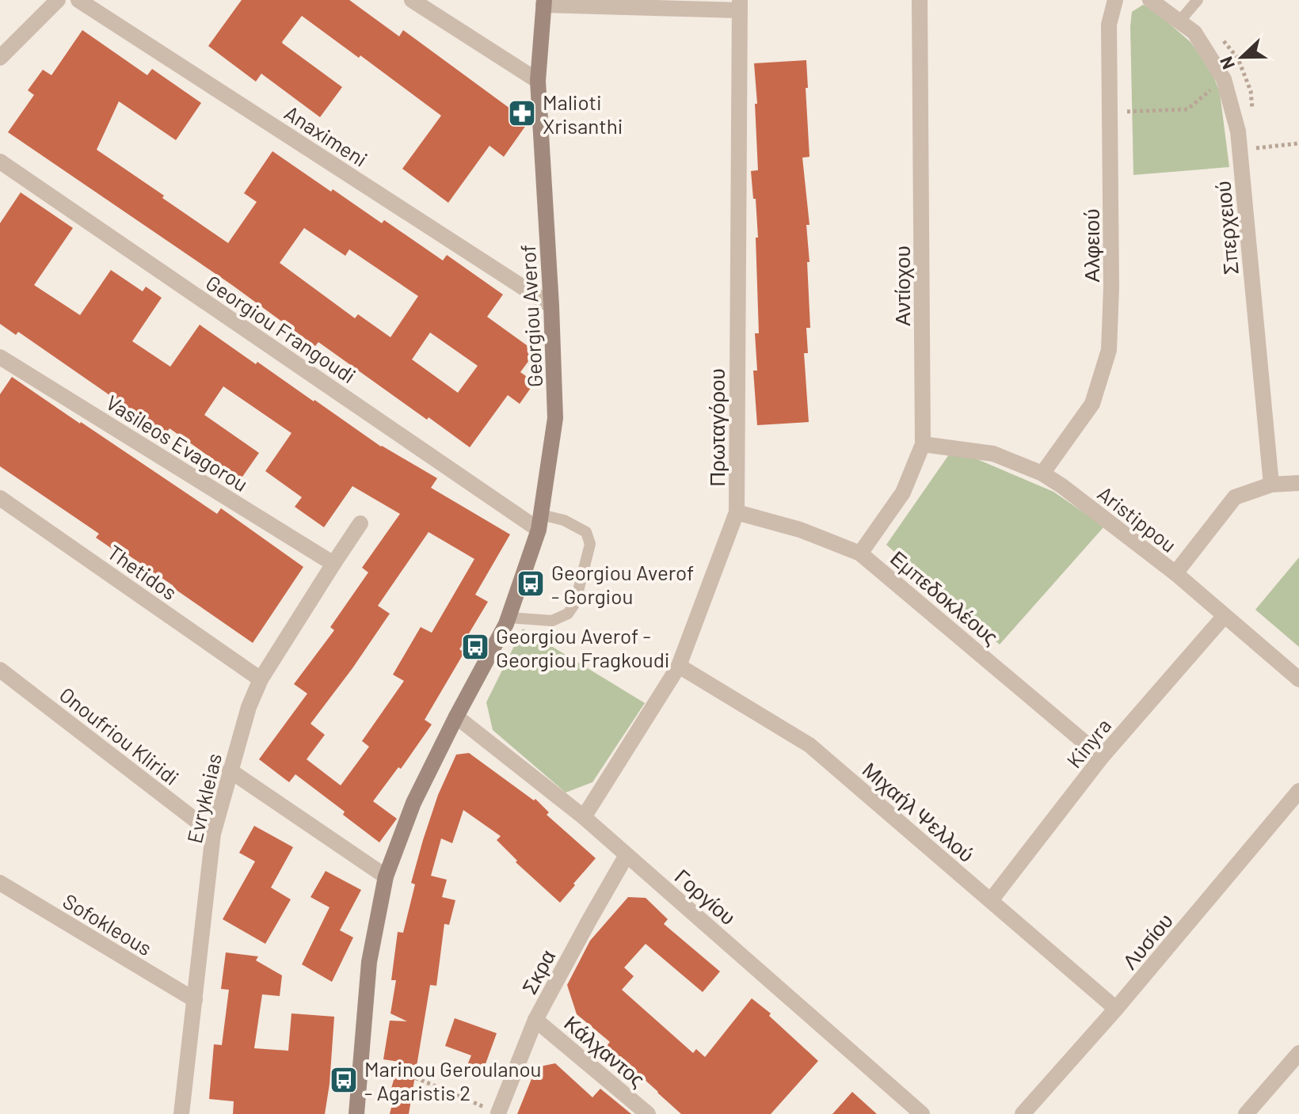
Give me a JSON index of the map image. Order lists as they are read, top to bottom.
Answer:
{
  "streets": {
    "street": [
      "Anaximeni",
      "Σπερχειού",
      "Αλφειού",
      "Αντίοχου",
      "Georgiou Averof",
      "Georgiou Frangoudi",
      "Πρωταγόρου",
      "Vasileos Evagorou",
      "Aristippou",
      "Thetidos",
      "Εμπεδοκλέους",
      "Onoufriou Kliridi",
      "Kinyra",
      "Evrykleias",
      "Μιχαήλ Ψελλού",
      "Γοργίου",
      "Sofokleous",
      "Λυσίου",
      "Σκρα",
      "Κάλχαντος"
    ]
  },
  "crossings": [
    ["Anaximeni", "Georgiou Averof"],
    ["Αλφειού", "Aristippou"],
    ["Αντίοχου", "Aristippou"],
    ["Αντίοχου", "Εμπεδοκλέους"],
    ["Georgiou Averof", "Georgiou Frangoudi"],
    ["Georgiou Averof", "Γοργίου"],
    ["Πρωταγόρου", "Εμπεδοκλέους"],
    ["Πρωταγόρου", "Μιχαήλ Ψελλού"],
    ["Πρωταγόρου", "Γοργίου"],
    ["Vasileos Evagorou", "Evrykleias"],
    ["Aristippou", "Kinyra"],
    ["Thetidos", "Evrykleias"],
    ["Εμπεδοκλέους", "Kinyra"],
    ["Onoufriou Kliridi", "Evrykleias"],
    ["Kinyra", "Μιχαήλ Ψελλού"],
    ["Evrykleias", "Sofokleous"],
    ["Μιχαήλ Ψελλού", "Λυσίου"],
    ["Γοργίου", "Σκρα"],
    ["Σκρα", "Κάλχαντος"]
  ],
  "places": {
    "pharmacy": ["Malioti Xrisanthi"],
    "bus stop": ["Georgiou Averof - Gorgiou", "Georgiou Averof - Georgiou Fragkoudi", "Marinou Geroulanou - Agaristis 2"]
  },
  "north": "left"
}
